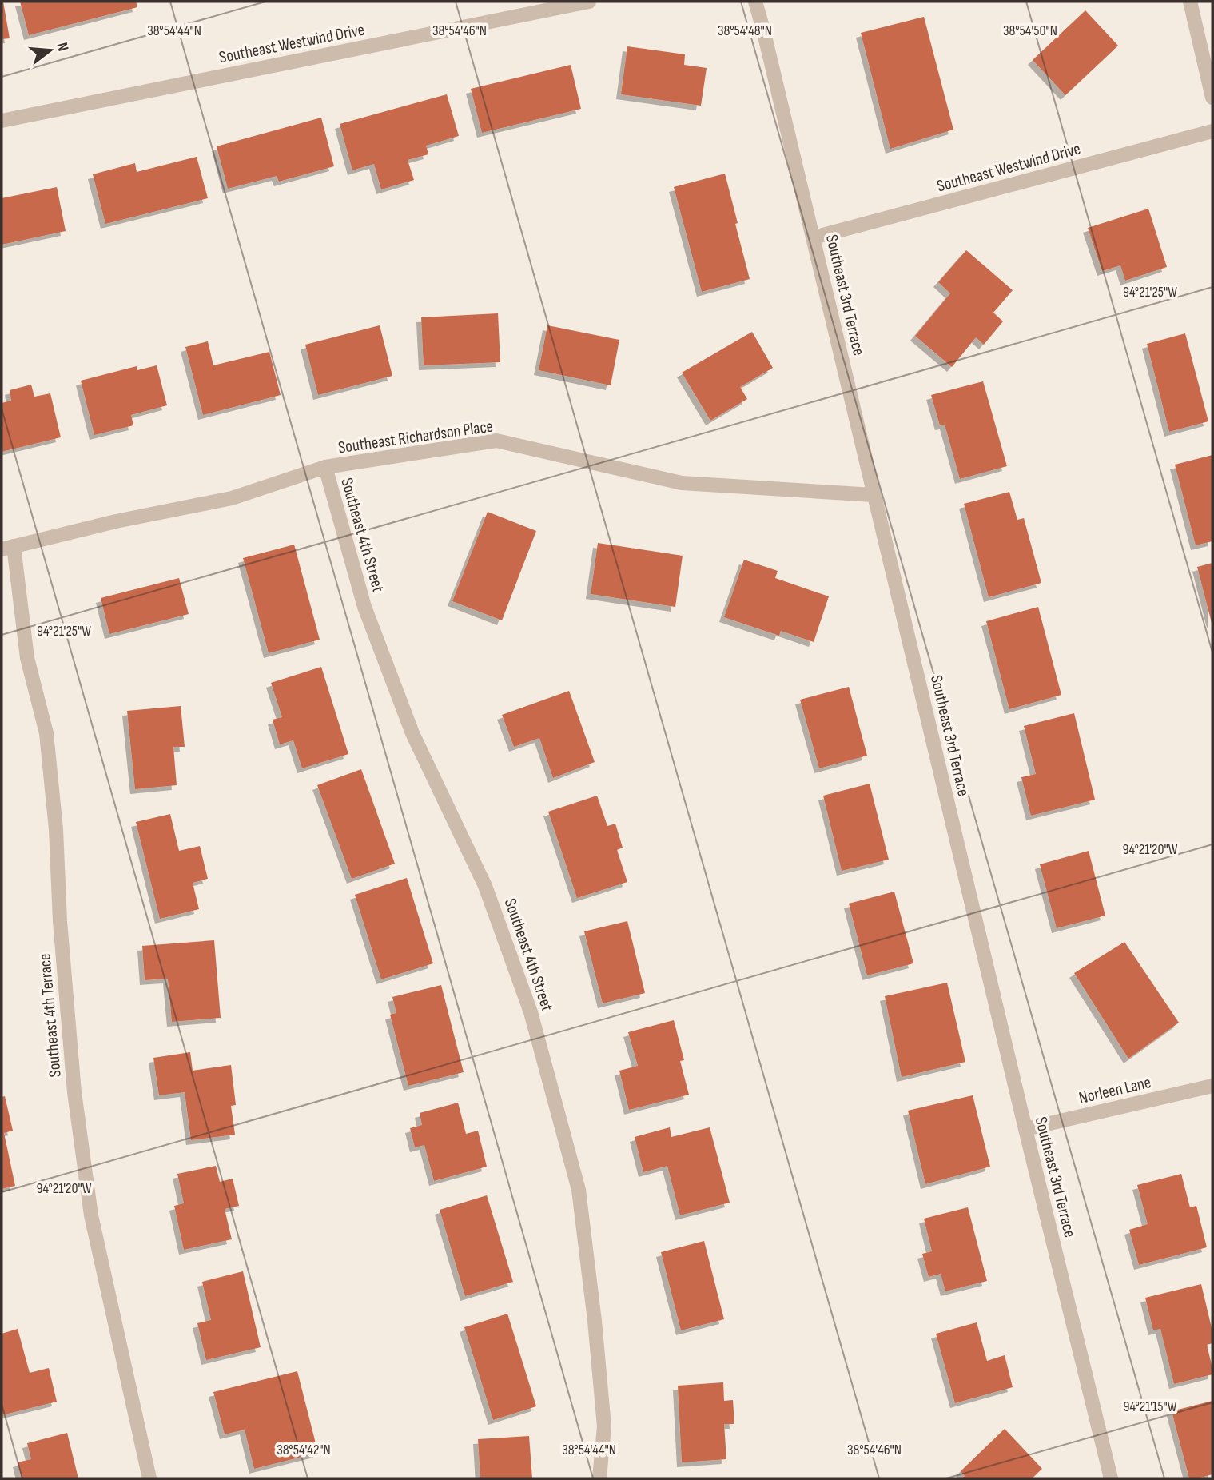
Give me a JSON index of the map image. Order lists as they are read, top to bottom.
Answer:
{
  "streets": {
    "street": [
      "Southeast Westwind Drive",
      "Southeast 3rd Terrace",
      "Southeast Richardson Place",
      "Southeast 4th Street",
      "Southeast 4th Terrace",
      "Norleen Lane"
    ]
  },
  "crossings": [
    ["Southeast Westwind Drive", "Southeast 3rd Terrace"],
    ["Southeast 3rd Terrace", "Southeast Richardson Place"],
    ["Southeast 3rd Terrace", "Norleen Lane"],
    ["Southeast Richardson Place", "Southeast 4th Street"],
    ["Southeast Richardson Place", "Southeast 4th Terrace"]
  ],
  "north": "right",
  "coordinates": [
    "38°54'44\"N",
    "38°54'46\"N",
    "38°54'48\"N",
    "38°54'50\"N",
    "94°21'25\"W",
    "94°21'20\"W",
    "94°21'15\"W",
    "38°54'42\"N"
  ]
}
